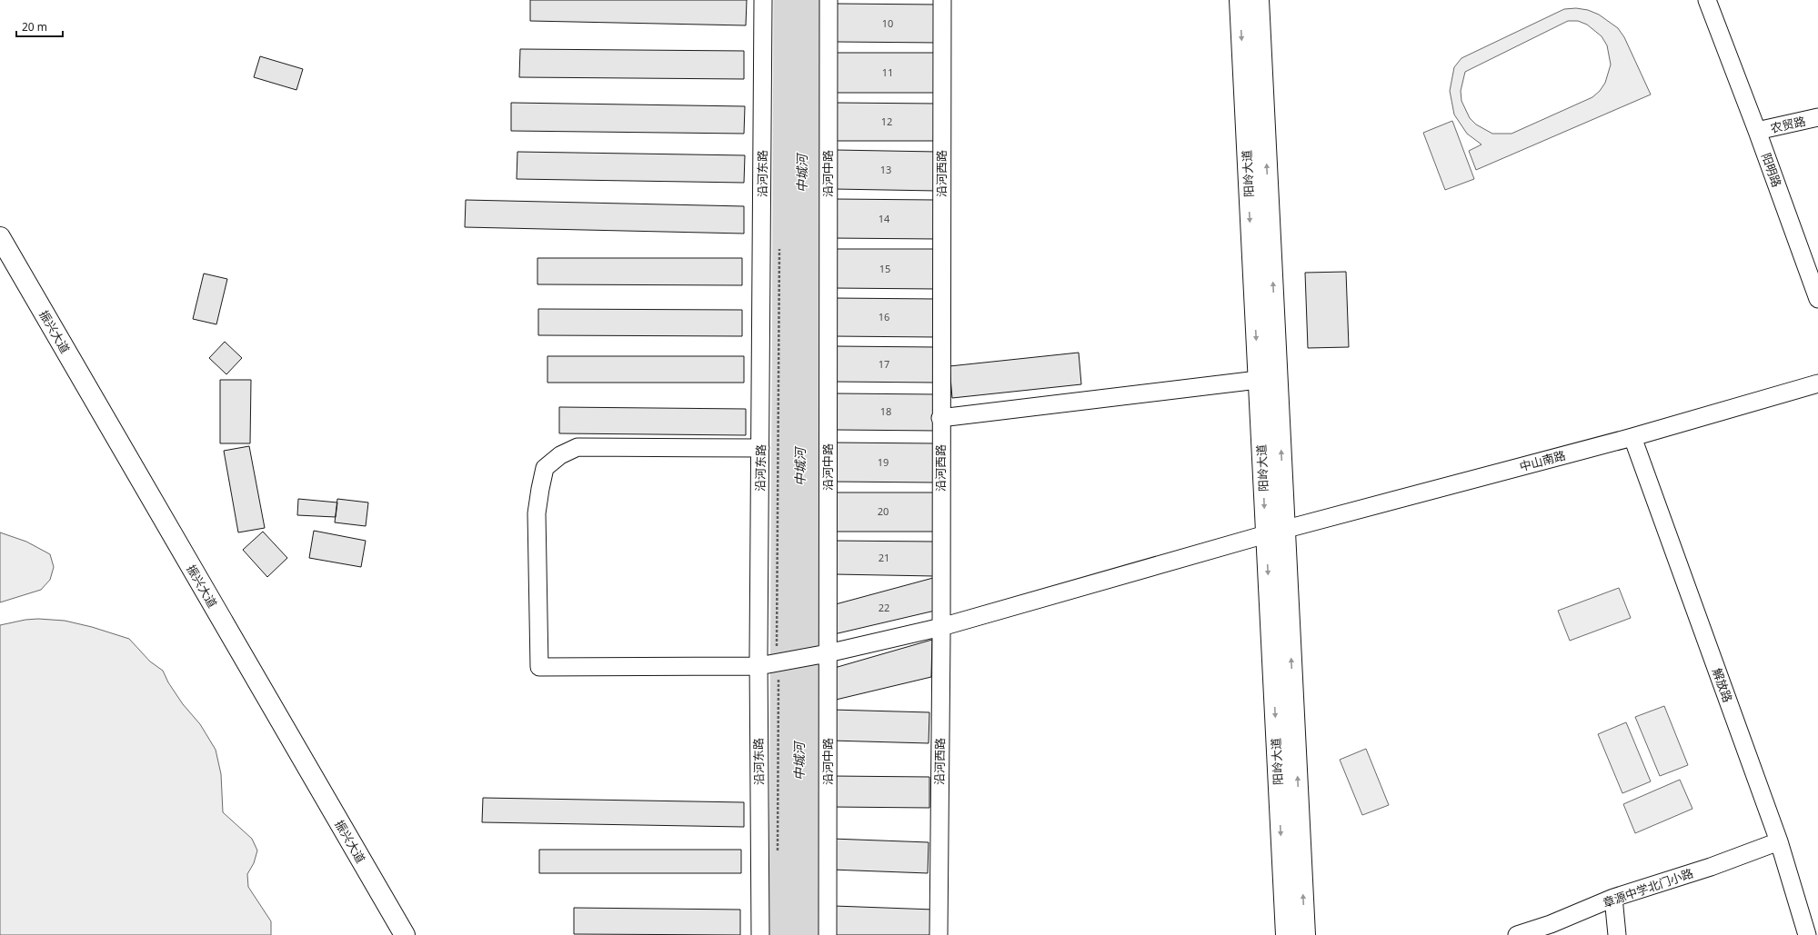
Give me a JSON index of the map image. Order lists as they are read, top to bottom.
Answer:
{
  "streets": {
    "main road": ["阳岭大道", "振兴大道"],
    "street": [
      "农贸路",
      "阳明路",
      "沿河东路",
      "沿河中路",
      "沿河西路",
      "中山南路",
      "解放路",
      "章源中学北门小路"
    ]
  },
  "crossings": [
    ["农贸路", "阳明路"],
    ["沿河东路", "中山南路"],
    ["沿河中路", "中山南路"],
    ["沿河西路", "中山南路"],
    ["阳岭大道", "中山南路"],
    ["中山南路", "解放路"],
    ["解放路", "章源中学北门小路"]
  ],
  "water": ["中城河"],
  "house_numbers": [
    "10",
    "11",
    "12",
    "13",
    "14",
    "15",
    "16",
    "17",
    "18",
    "19",
    "20",
    "21",
    "22"
  ],
  "scale_bar": "20 m"
}
